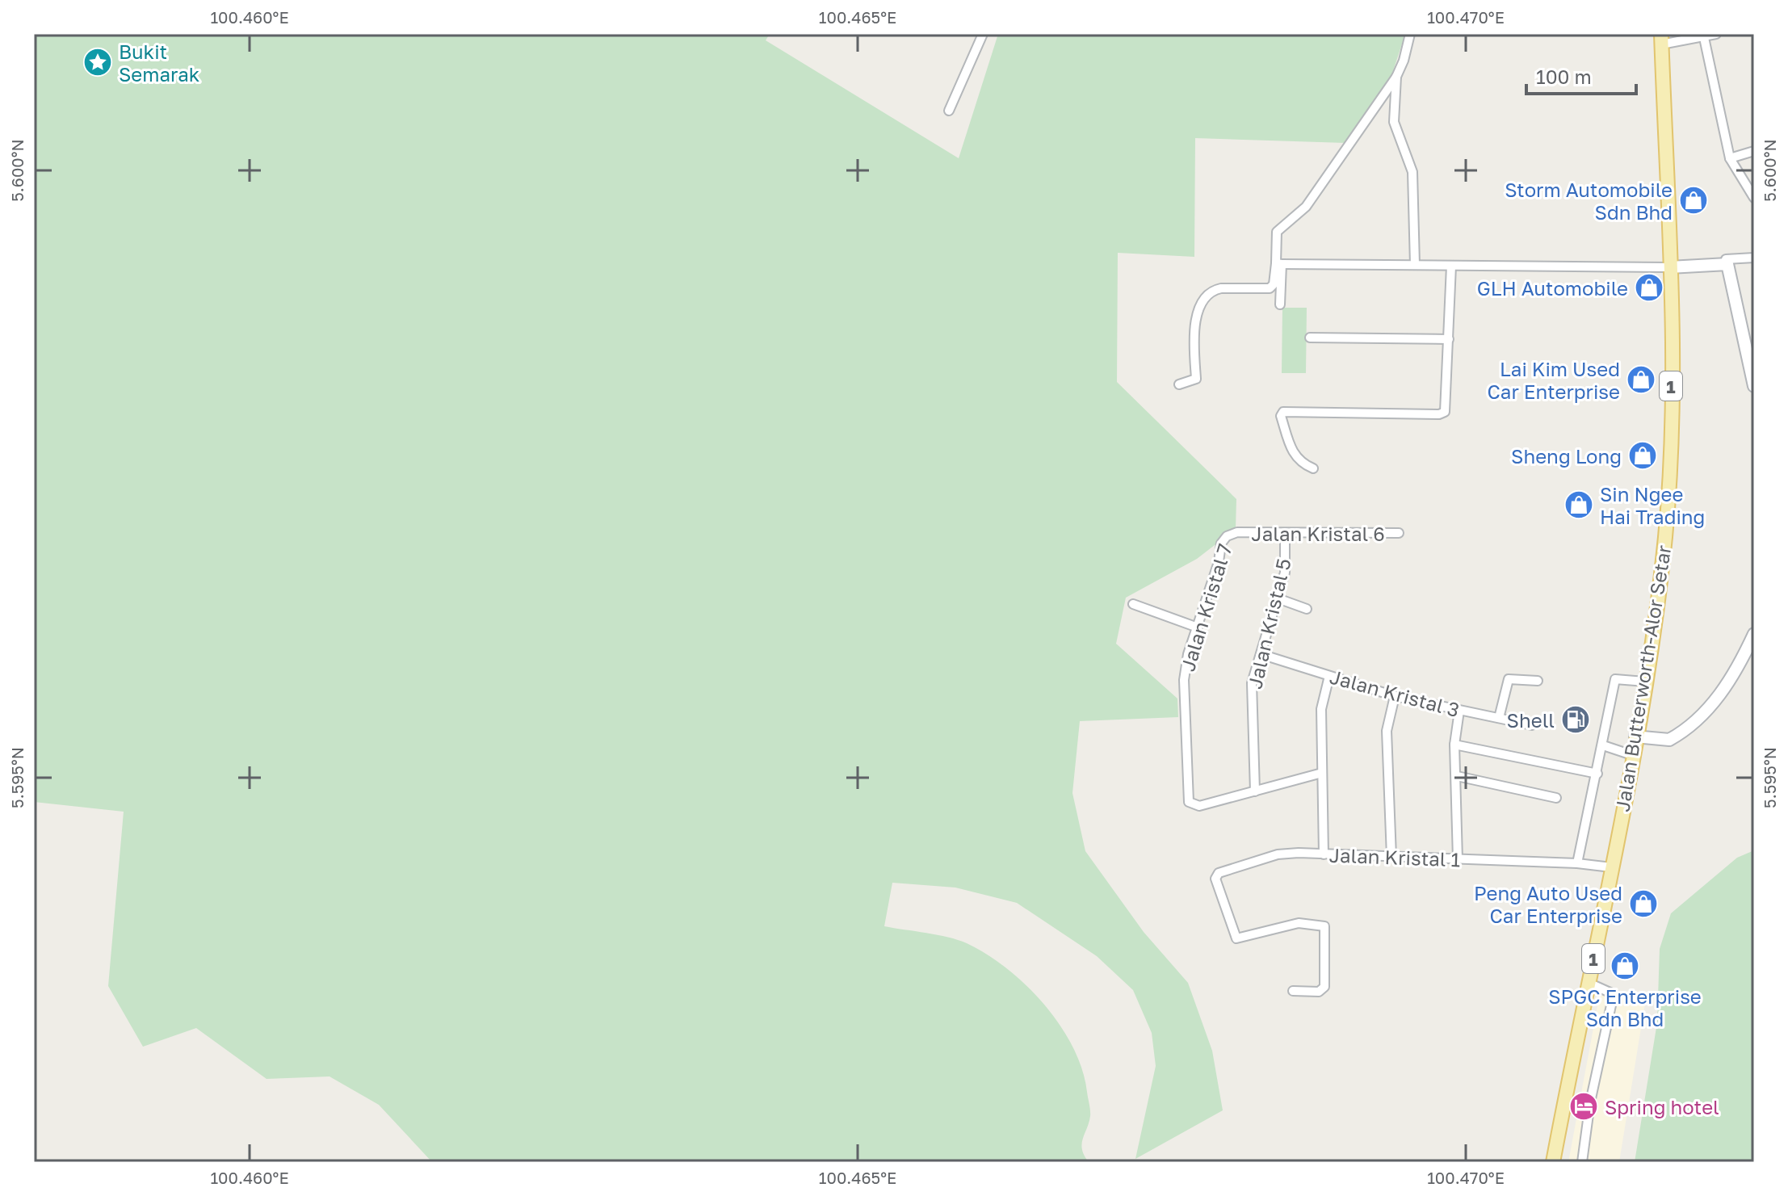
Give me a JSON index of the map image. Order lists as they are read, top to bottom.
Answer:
{
  "streets": {
    "main road": ["1", "Jalan Butterworth-Alor Setar"],
    "street": [
      "Jalan Kristal 6",
      "Jalan Kristal 7",
      "Jalan Kristal 5",
      "Jalan Kristal 3",
      "Jalan Kristal 1"
    ]
  },
  "crossings": [
    ["Jalan Kristal 6", "Jalan Kristal 7"],
    ["Jalan Kristal 6", "Jalan Kristal 5"],
    ["Jalan Kristal 7", "Jalan Kristal 5"],
    ["Jalan Kristal 5", "Jalan Kristal 3"],
    ["Jalan Butterworth-Alor Setar", "Jalan Kristal 1"]
  ],
  "places": {
    "place": ["Bukit Semarak"],
    "shop": [
      "Storm Automobile Sdn Bhd",
      "GLH Automobile",
      "Lai Kim Used Car Enterprise",
      "Sheng Long",
      "Sin Ngee Hai Trading",
      "Peng Auto Used Car Enterprise",
      "SPGC Enterprise Sdn Bhd"
    ],
    "fuel station": ["Shell"],
    "hotel": ["Spring hotel"]
  },
  "scale_bar": "100 m",
  "coordinates": [
    "100.460°E",
    "100.465°E",
    "100.470°E",
    "5.600°N",
    "5.595°N"
  ]
}
